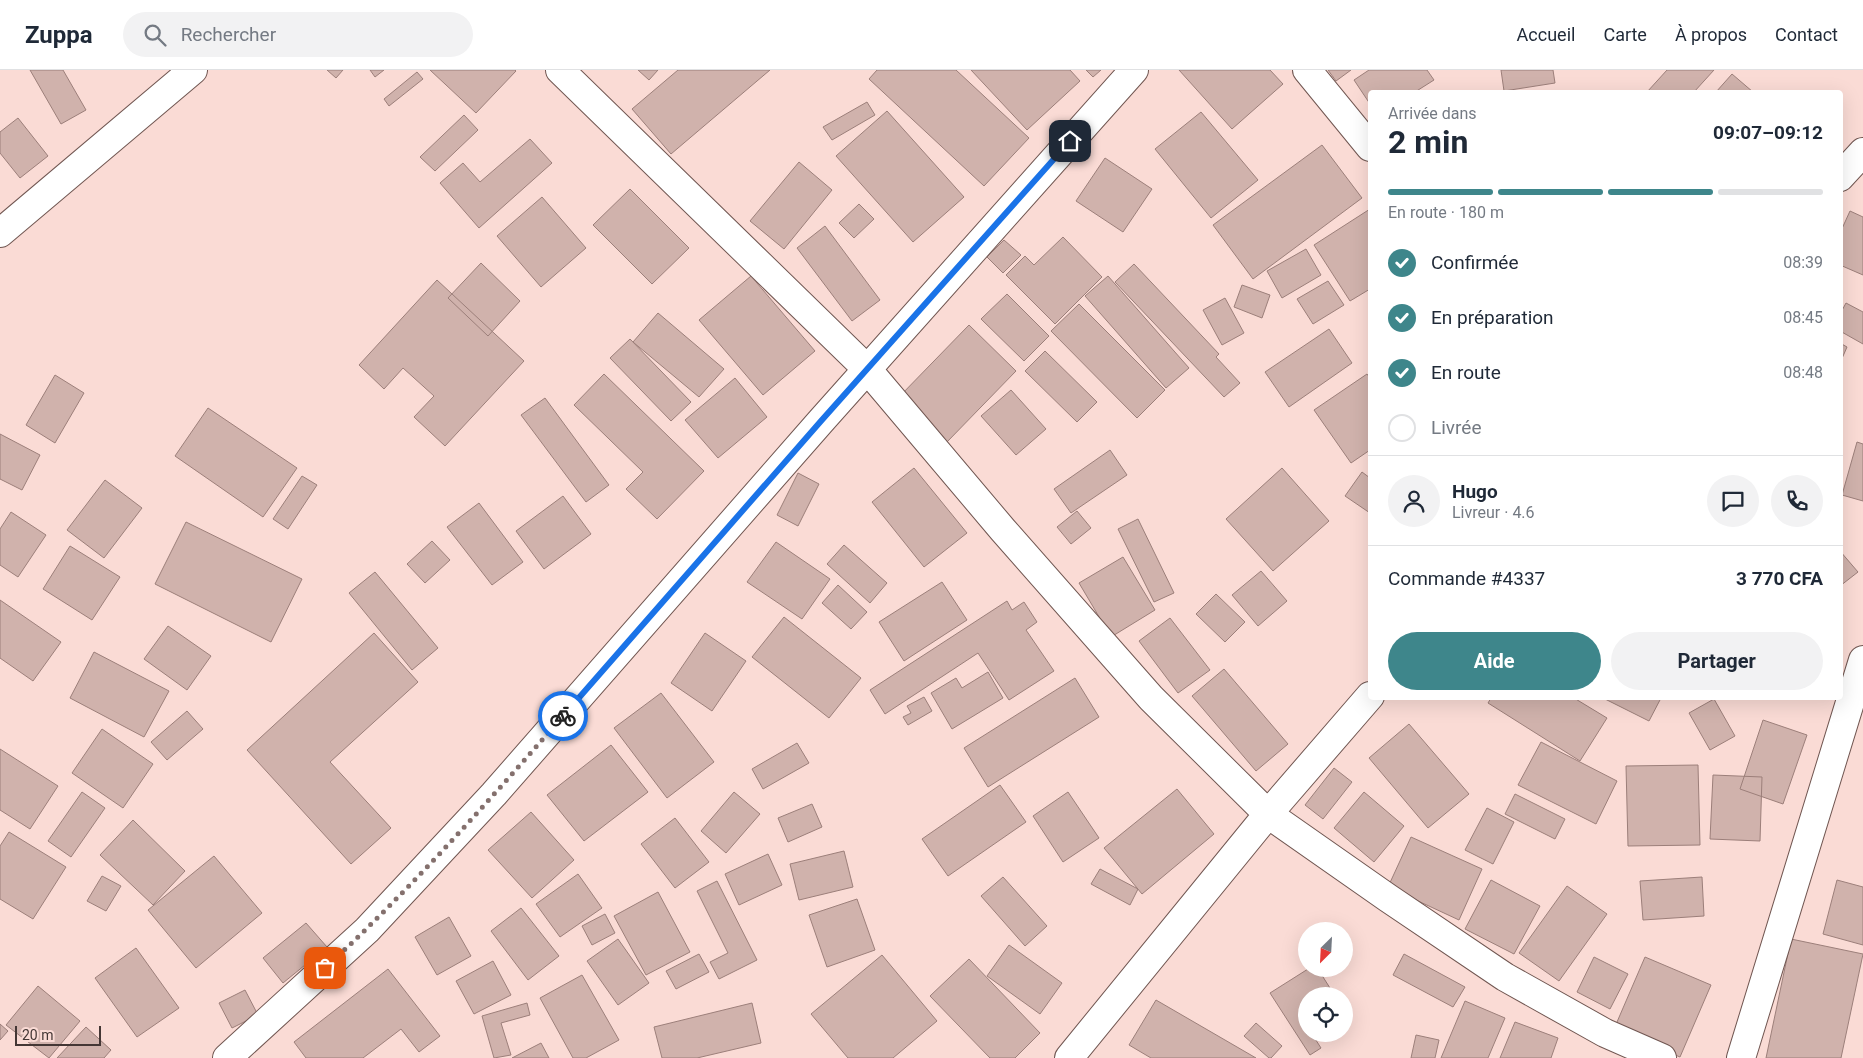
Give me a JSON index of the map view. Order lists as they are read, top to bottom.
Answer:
{
  "scale_bar": "20 m",
  "north": "bottom left",
  "page": {
    "header": "Zuppa",
    "search": "Rechercher",
    "nav": [
      "Accueil",
      "Carte",
      "À propos",
      "Contact"
    ],
    "heading": ["2 min", "Arrivée dans", "09:07–09:12"],
    "panel": [
      "Hugo",
      "Livreur · 4.6",
      "Commande #4337",
      "3 770 CFA"
    ],
    "bar": "En route · 180 m",
    "list": [
      ["Confirmée", "08:39"],
      ["En préparation", "08:45"],
      ["En route", "08:48"],
      "Livrée"
    ],
    "buttons": ["Aide", "Partager"],
    "scale": "20 m"
  }
}
